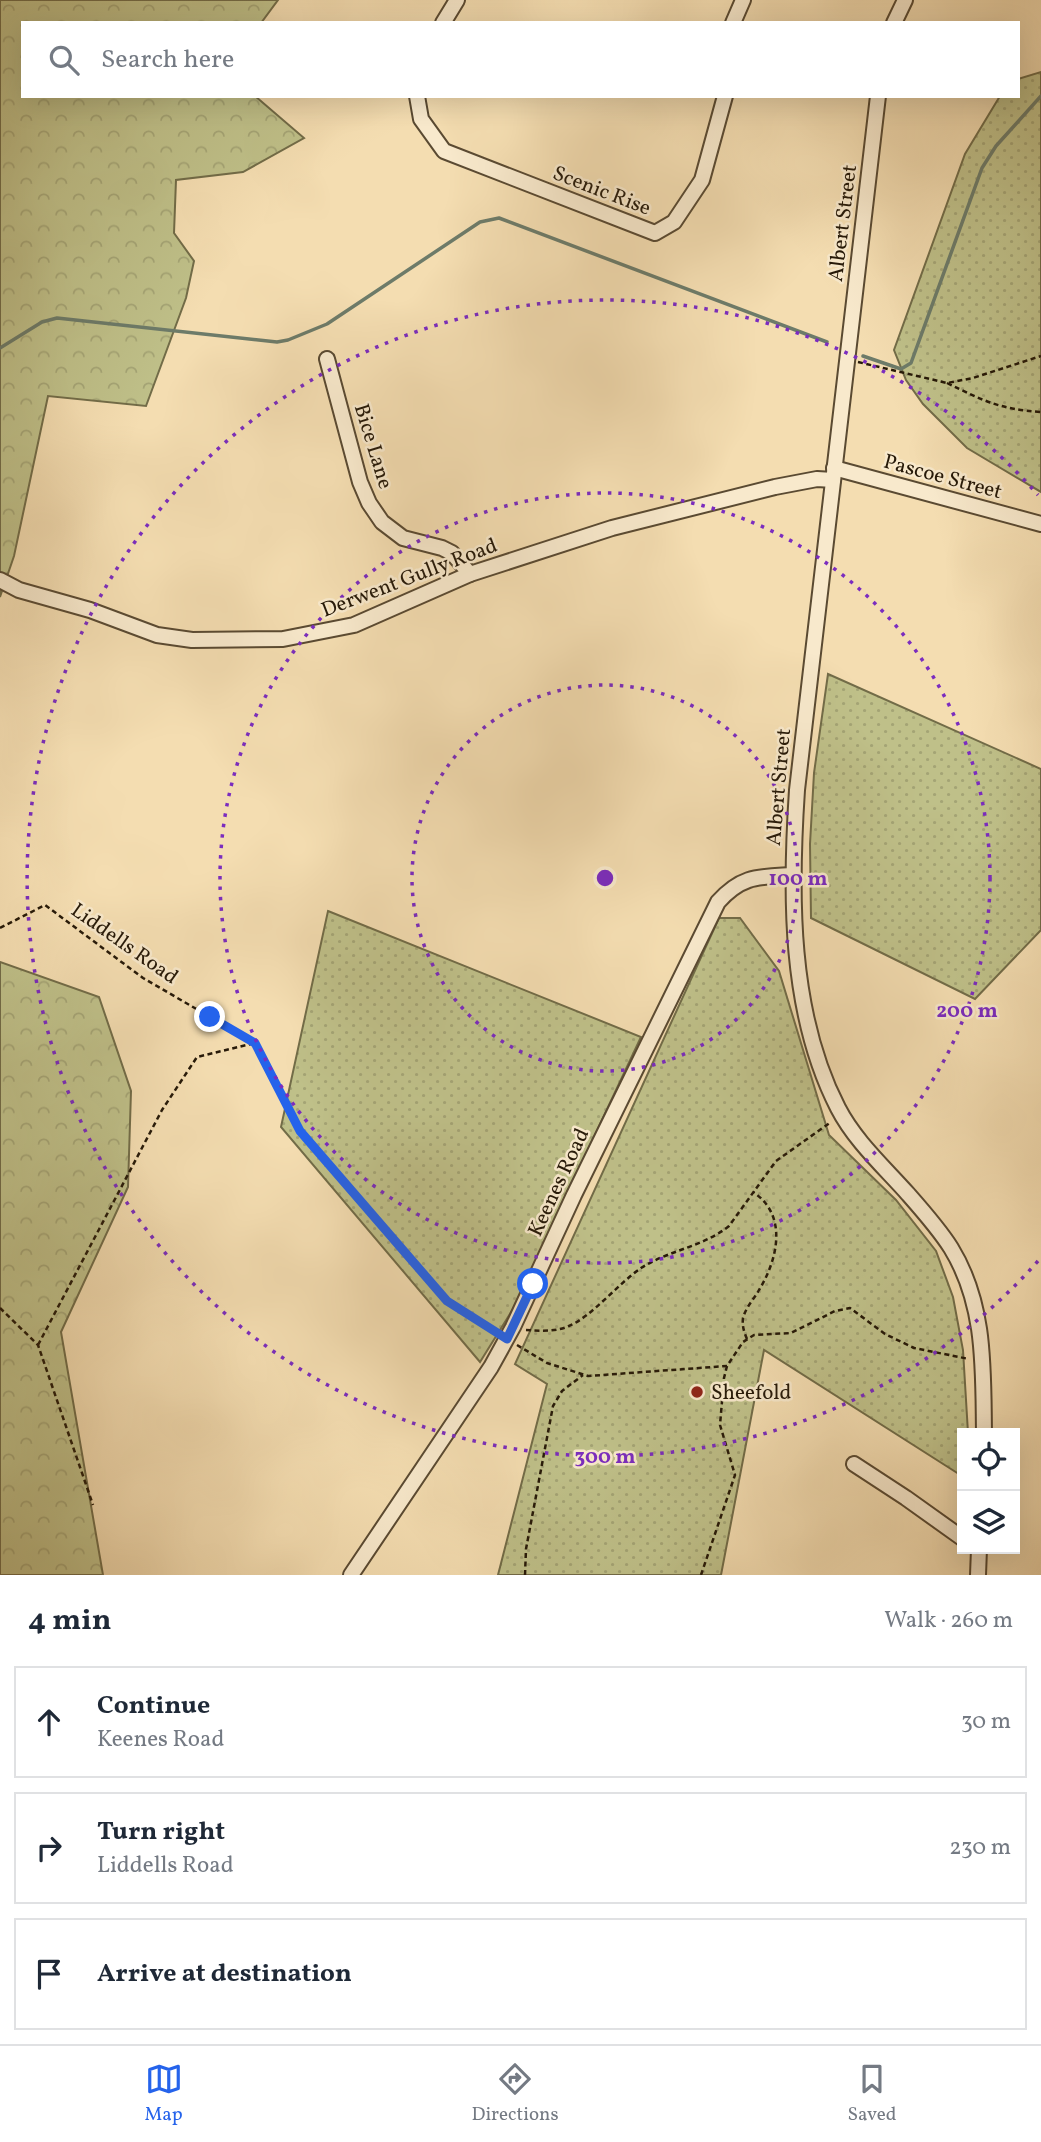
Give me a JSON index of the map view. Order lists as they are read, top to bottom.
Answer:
{
  "streets": {
    "street": [
      "Scenic Rise",
      "Albert Street",
      "Bice Lane",
      "Pascoe Street",
      "Derwent Gully Road",
      "Keenes Road"
    ],
    "path": ["Liddells Road"]
  },
  "crossings": [
    ["Albert Street", "Pascoe Street"],
    ["Albert Street", "Derwent Gully Road"],
    ["Albert Street", "Keenes Road"],
    ["Bice Lane", "Derwent Gully Road"],
    ["Pascoe Street", "Derwent Gully Road"]
  ],
  "places": ["Sheefold"],
  "page": {
    "search": "Search here",
    "heading": ["4 min", "Walk · 260 m"],
    "list": [
      ["Continue", "Keenes Road", "30 m"],
      ["Turn right", "Liddells Road", "230 m"],
      "Arrive at destination"
    ],
    "nav": ["Map", "Directions", "Saved"]
  },
  "rings": ["100 m", "200 m", "300 m"]
}
